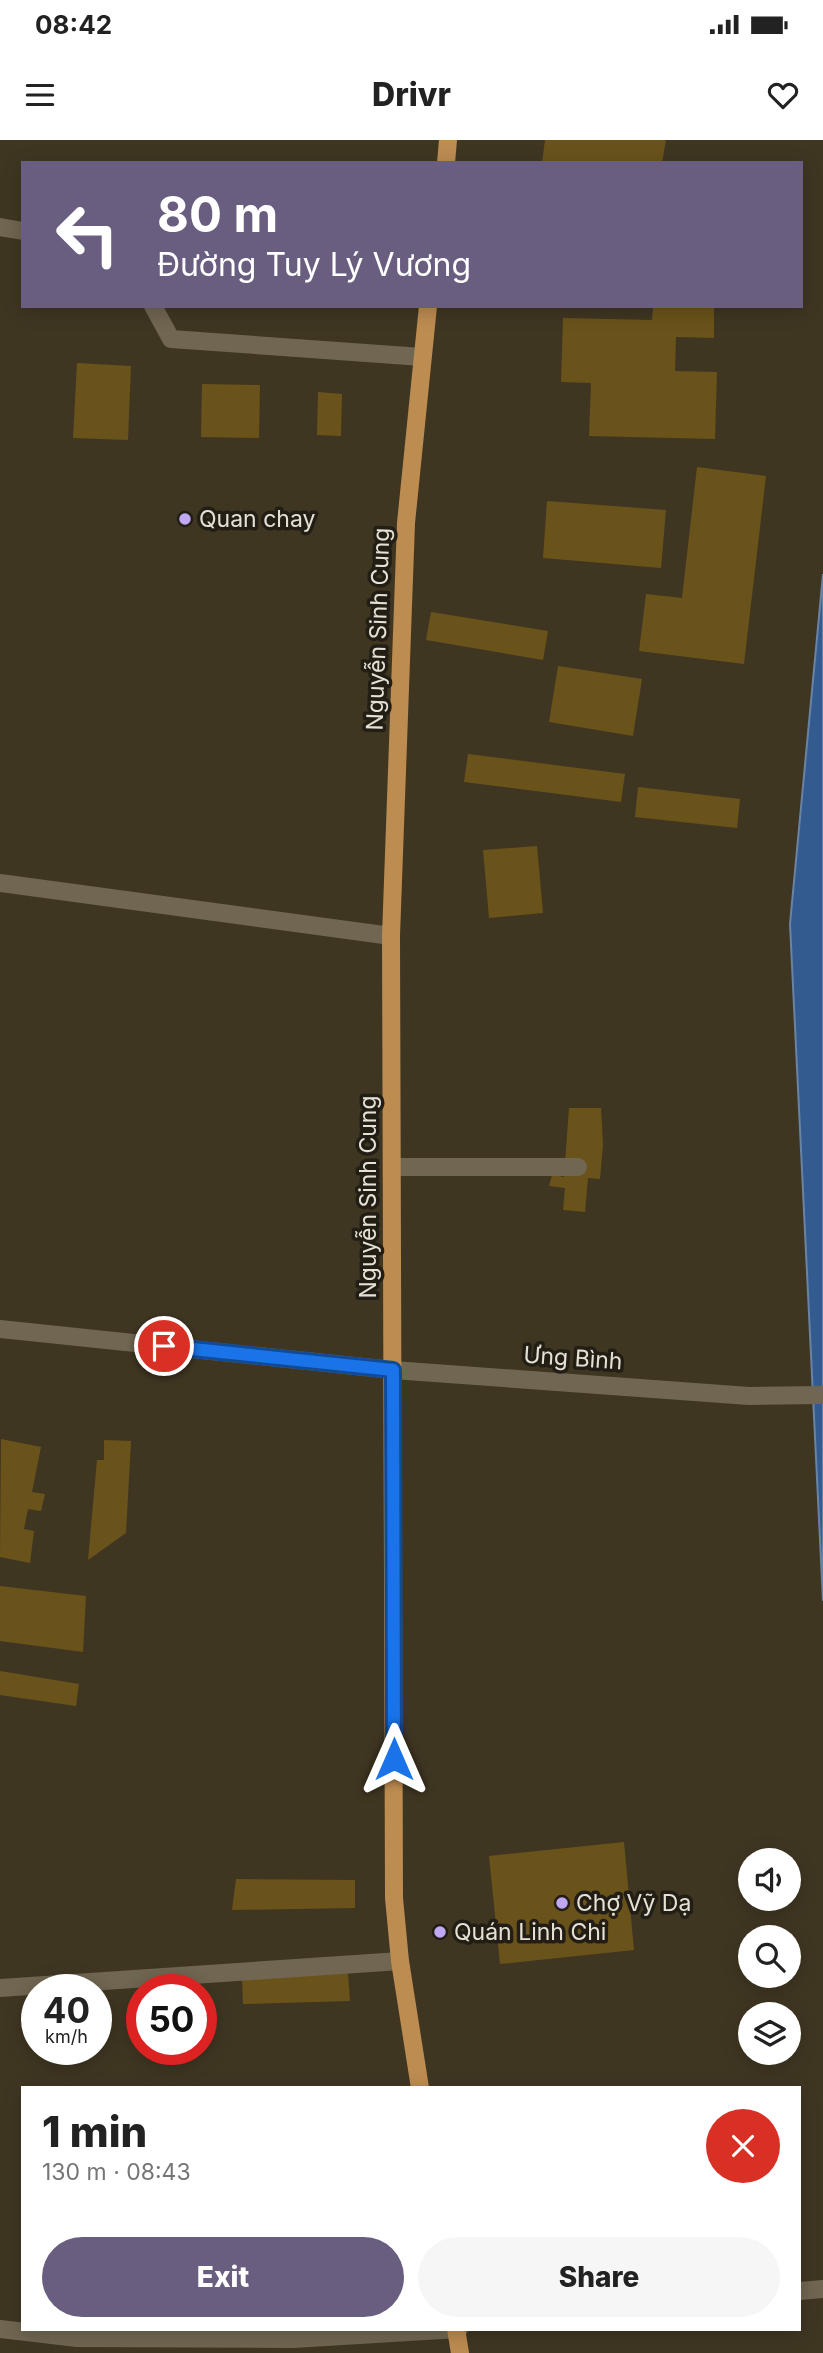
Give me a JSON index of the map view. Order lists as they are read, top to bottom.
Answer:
{
  "streets": {
    "main road": ["Nguyễn Sinh Cung"],
    "street": ["Ưng Bình"]
  },
  "crossings": [
    ["Nguyễn Sinh Cung", "Ưng Bình"]
  ],
  "places": ["Quan chay", "Chợ Vỹ Dạ", "Quán Linh Chi"],
  "page": {
    "status": "08:42",
    "header": "Drivr",
    "turn": ["80 m", "Đường Tuy Lý Vương"],
    "speed": "40 km/h",
    "limit": "50",
    "heading": ["1 min", "130 m · 08:43"],
    "buttons": ["Exit", "Share"]
  }
}
